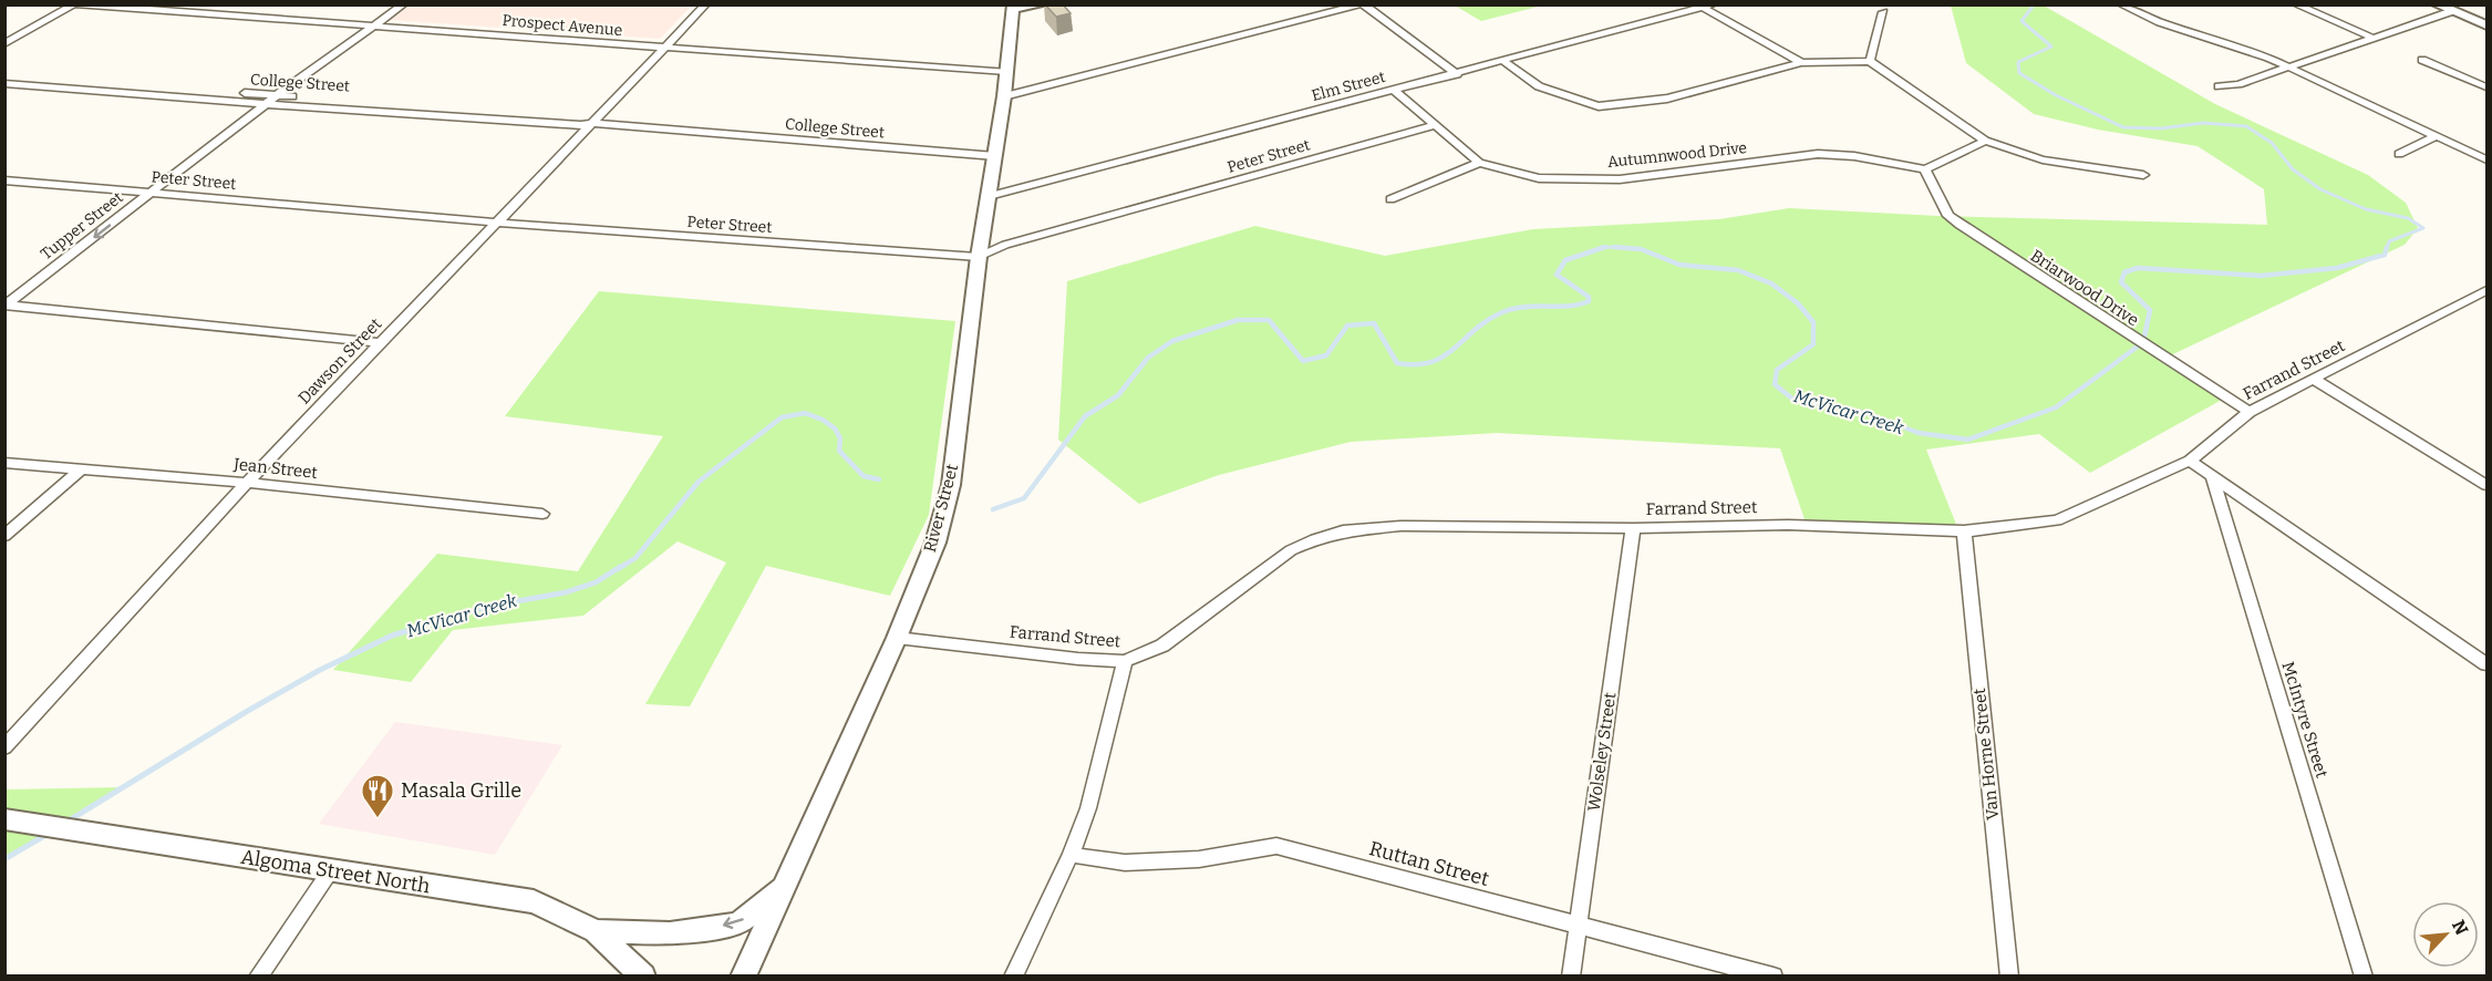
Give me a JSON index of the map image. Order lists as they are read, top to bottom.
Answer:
{
  "streets": {
    "main road": ["River Street", "Algoma Street North"],
    "street": [
      "Prospect Avenue",
      "College Street",
      "Elm Street",
      "Autumnwood Drive",
      "Peter Street",
      "Tupper Street",
      "Briarwood Drive",
      "Dawson Street",
      "Farrand Street",
      "Jean Street",
      "McIntyre Street",
      "Wolseley Street",
      "Van Horne Street",
      "Ruttan Street"
    ]
  },
  "crossings": [
    ["Prospect Avenue", "Tupper Street"],
    ["Prospect Avenue", "Dawson Street"],
    ["Prospect Avenue", "River Street"],
    ["College Street", "Tupper Street"],
    ["College Street", "Dawson Street"],
    ["College Street", "River Street"],
    ["Elm Street", "Autumnwood Drive"],
    ["Elm Street", "River Street"],
    ["Autumnwood Drive", "Peter Street"],
    ["Autumnwood Drive", "Briarwood Drive"],
    ["Peter Street", "Tupper Street"],
    ["Peter Street", "Dawson Street"],
    ["Peter Street", "River Street"],
    ["Briarwood Drive", "Farrand Street"],
    ["Dawson Street", "Jean Street"],
    ["Farrand Street", "River Street"],
    ["Farrand Street", "Wolseley Street"],
    ["Farrand Street", "Van Horne Street"],
    ["Wolseley Street", "Ruttan Street"]
  ],
  "one_way": ["Tupper Street"],
  "water": ["McVicar Creek"],
  "places": {
    "restaurant": ["Masala Grille"]
  },
  "north": "top right"
}
